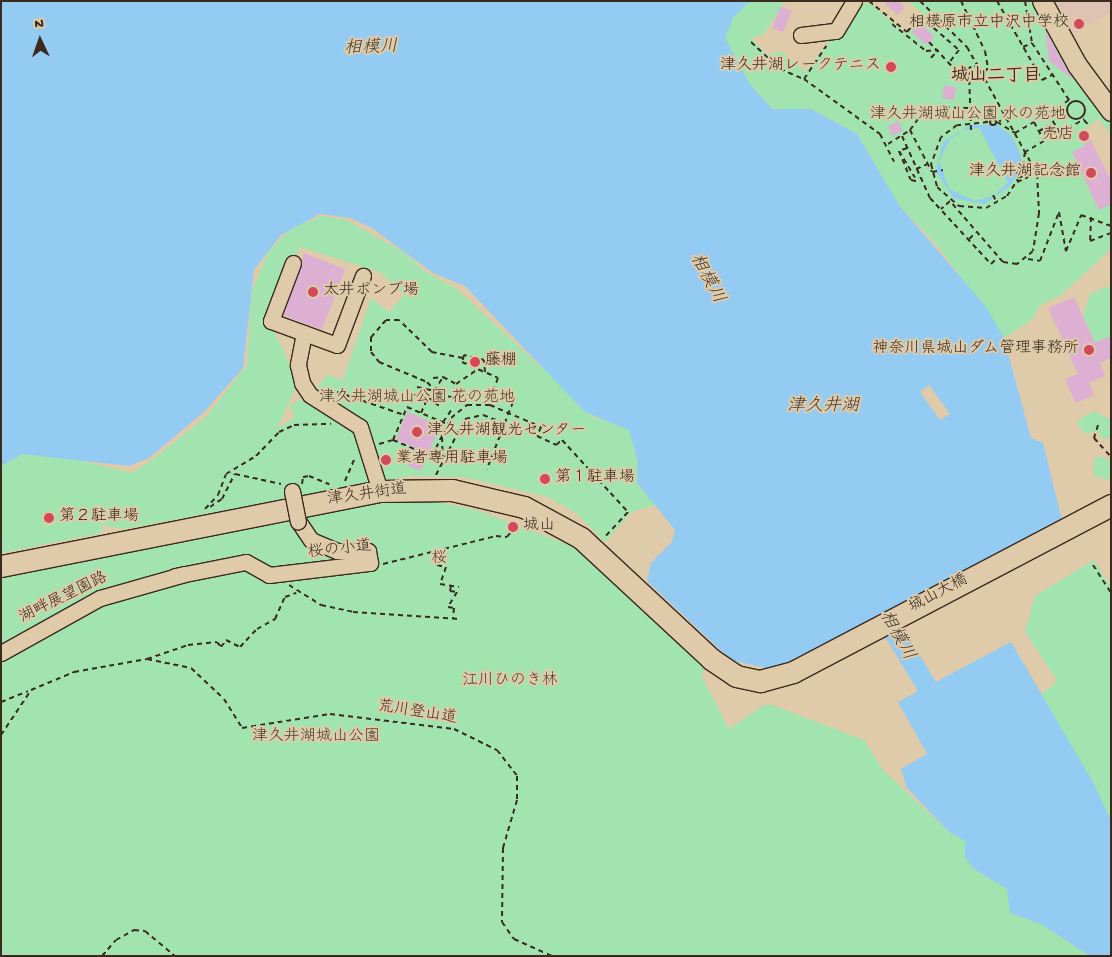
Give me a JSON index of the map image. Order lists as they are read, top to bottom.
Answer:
{
  "streets": {
    "highway": ["津久井街道", "城山大橋"],
    "street": ["桜の小道", "湖畔展望園路"],
    "path": ["荒川登山道"]
  },
  "crossings": [
    ["津久井街道", "城山大橋"],
    ["桜の小道", "湖畔展望園路"]
  ],
  "districts": ["城山二丁目"],
  "water": ["相模川", "津久井湖"],
  "parks": [
    "津久井湖城山公園 水の苑地",
    "津久井湖城山公園 花の苑地",
    "桜",
    "江川ひのき林",
    "津久井湖城山公園"
  ],
  "places": [
    "相模原市立中沢中学校",
    "津久井湖レークテニス",
    "売店",
    "津久井湖記念館",
    "太井ポンプ場",
    "神奈川県城山ダム管理事務所",
    "藤棚",
    "津久井湖観光センター",
    "業者専用駐車場",
    "第１駐車場",
    "第２駐車場",
    "城山"
  ],
  "north": "top"
}
